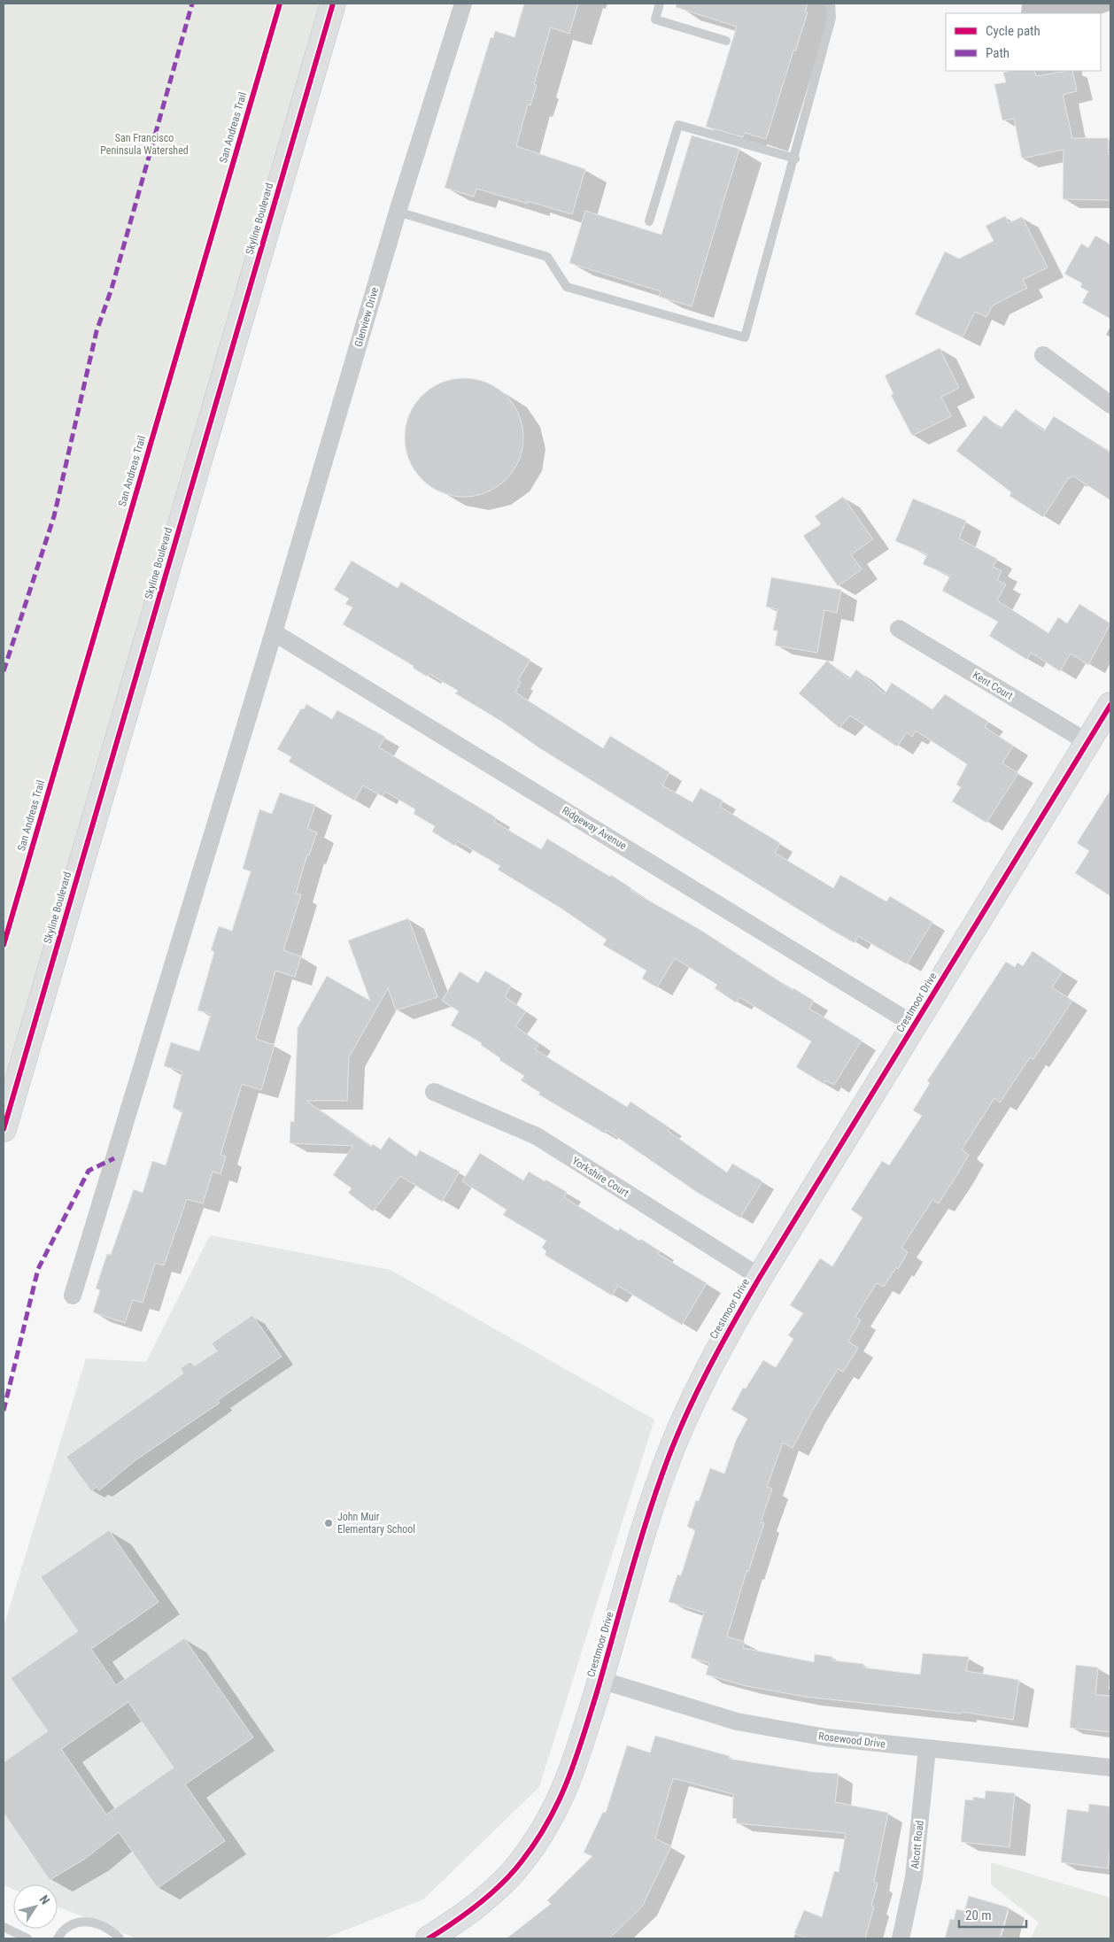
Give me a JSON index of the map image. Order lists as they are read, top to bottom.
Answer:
{
  "streets": {
    "street": [
      "Skyline Boulevard",
      "Glenview Drive",
      "Kent Court",
      "Ridgeway Avenue",
      "Crestmoor Drive",
      "Yorkshire Court",
      "Rosewood Drive",
      "Alcott Road"
    ],
    "cycle path": ["San Andreas Trail"]
  },
  "crossings": [
    ["Glenview Drive", "Ridgeway Avenue"],
    ["Kent Court", "Crestmoor Drive"],
    ["Ridgeway Avenue", "Crestmoor Drive"],
    ["Crestmoor Drive", "Yorkshire Court"],
    ["Crestmoor Drive", "Rosewood Drive"],
    ["Rosewood Drive", "Alcott Road"]
  ],
  "parks": ["San Francisco Peninsula Watershed"],
  "places": ["John Muir Elementary School"],
  "legend": ["Cycle path", "Path"],
  "scale_bar": "20 m",
  "north": "top right"
}
